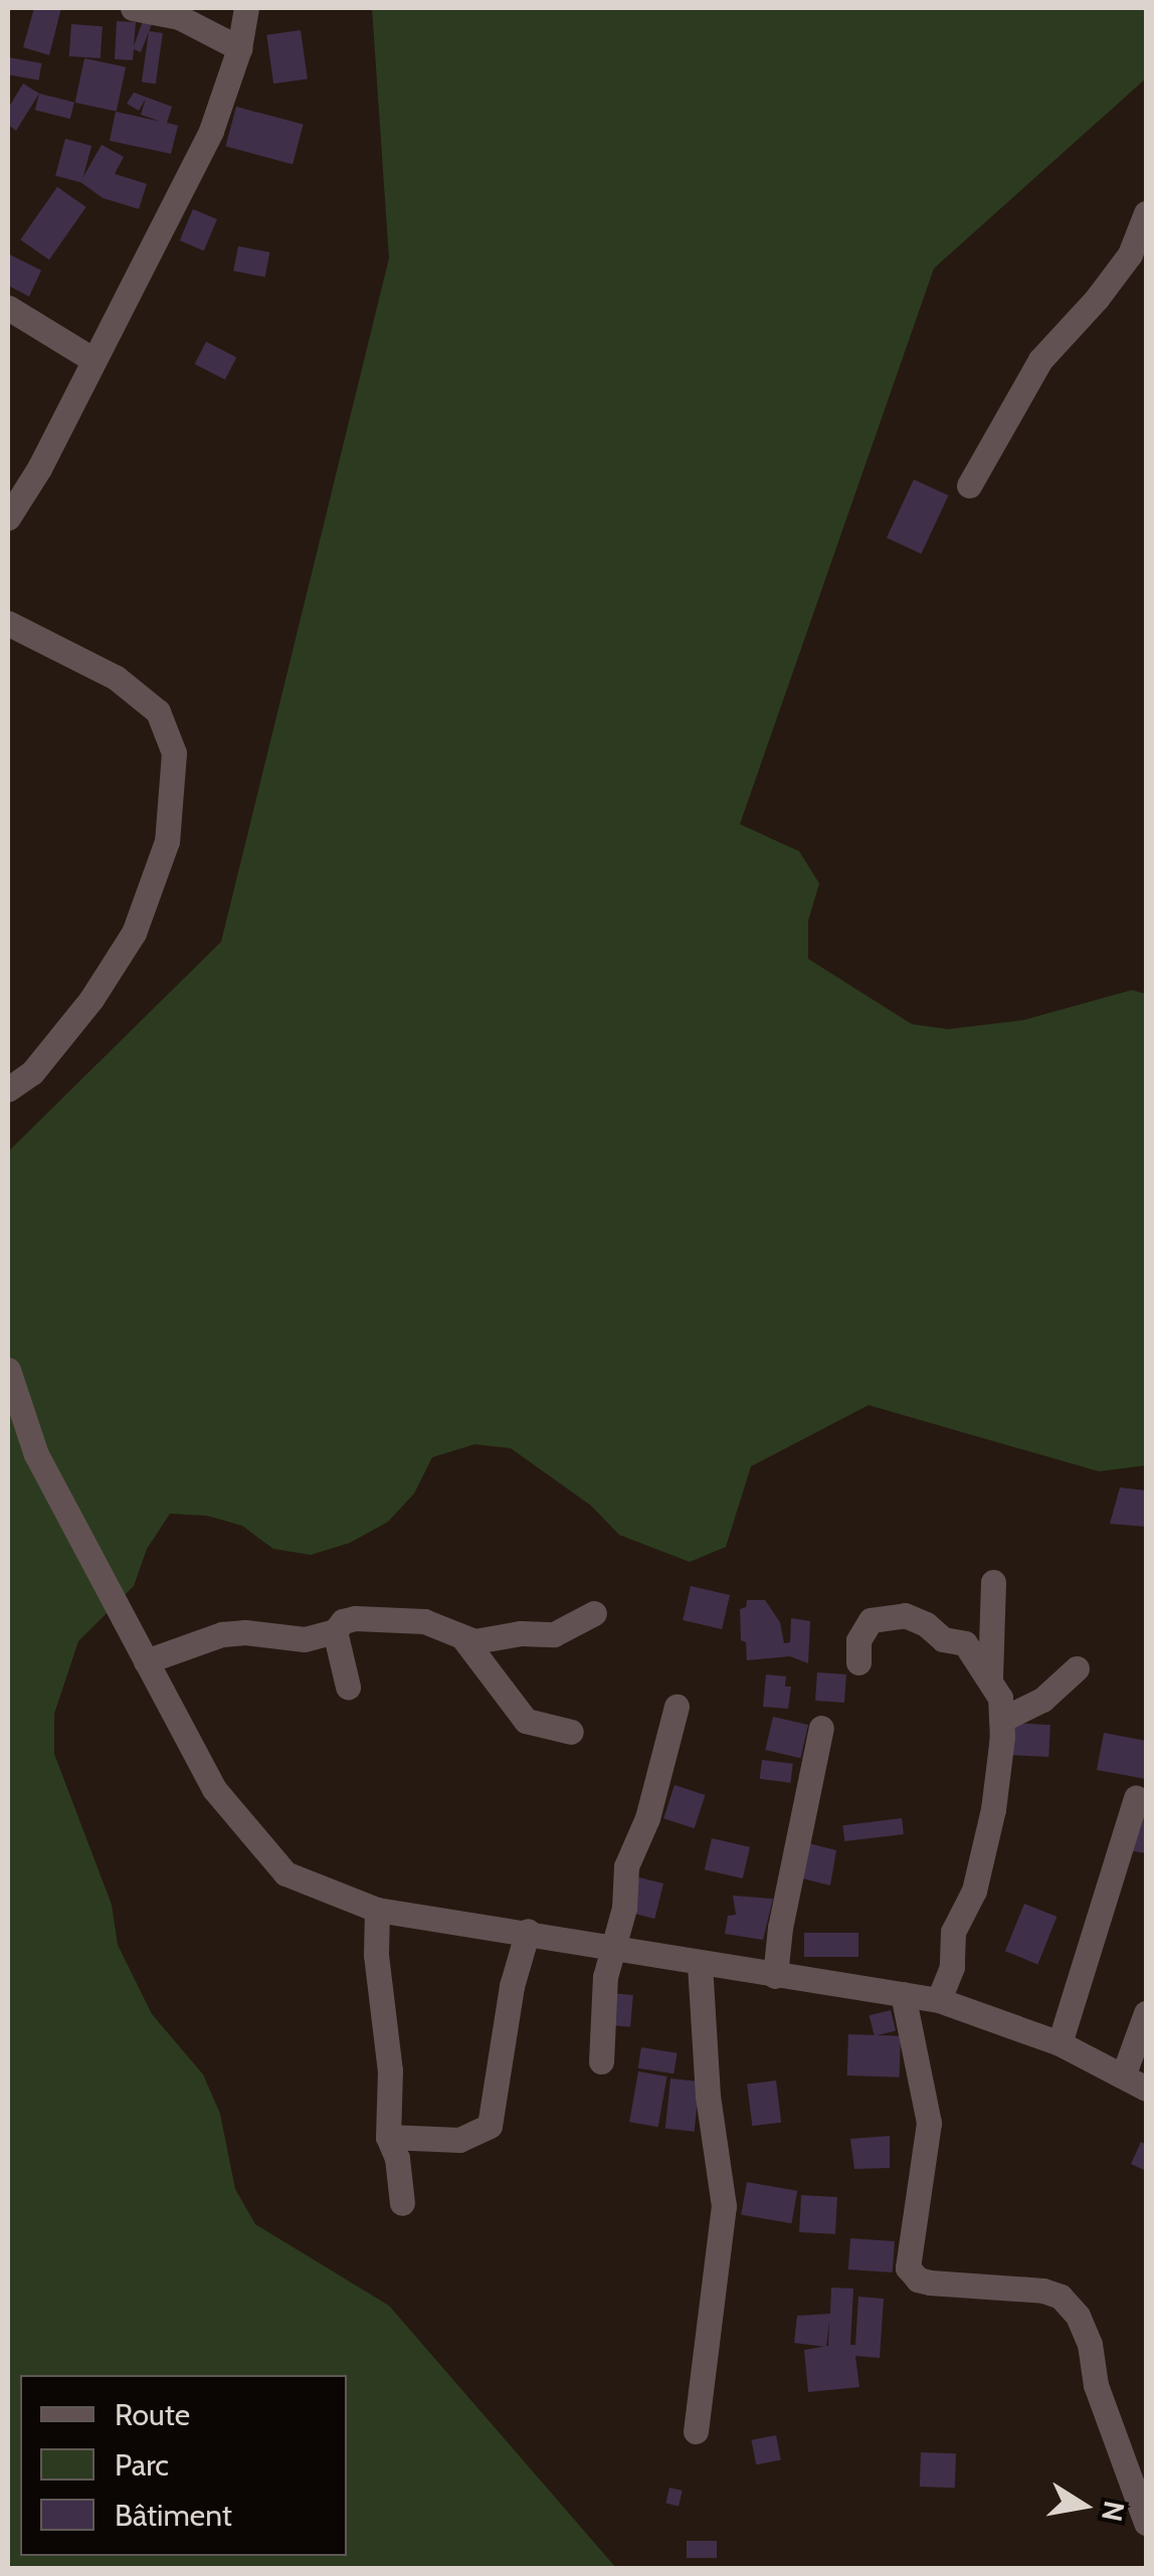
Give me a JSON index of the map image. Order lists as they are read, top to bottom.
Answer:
{
  "legend": ["Route", "Parc", "Bâtiment"],
  "north": "right"
}
